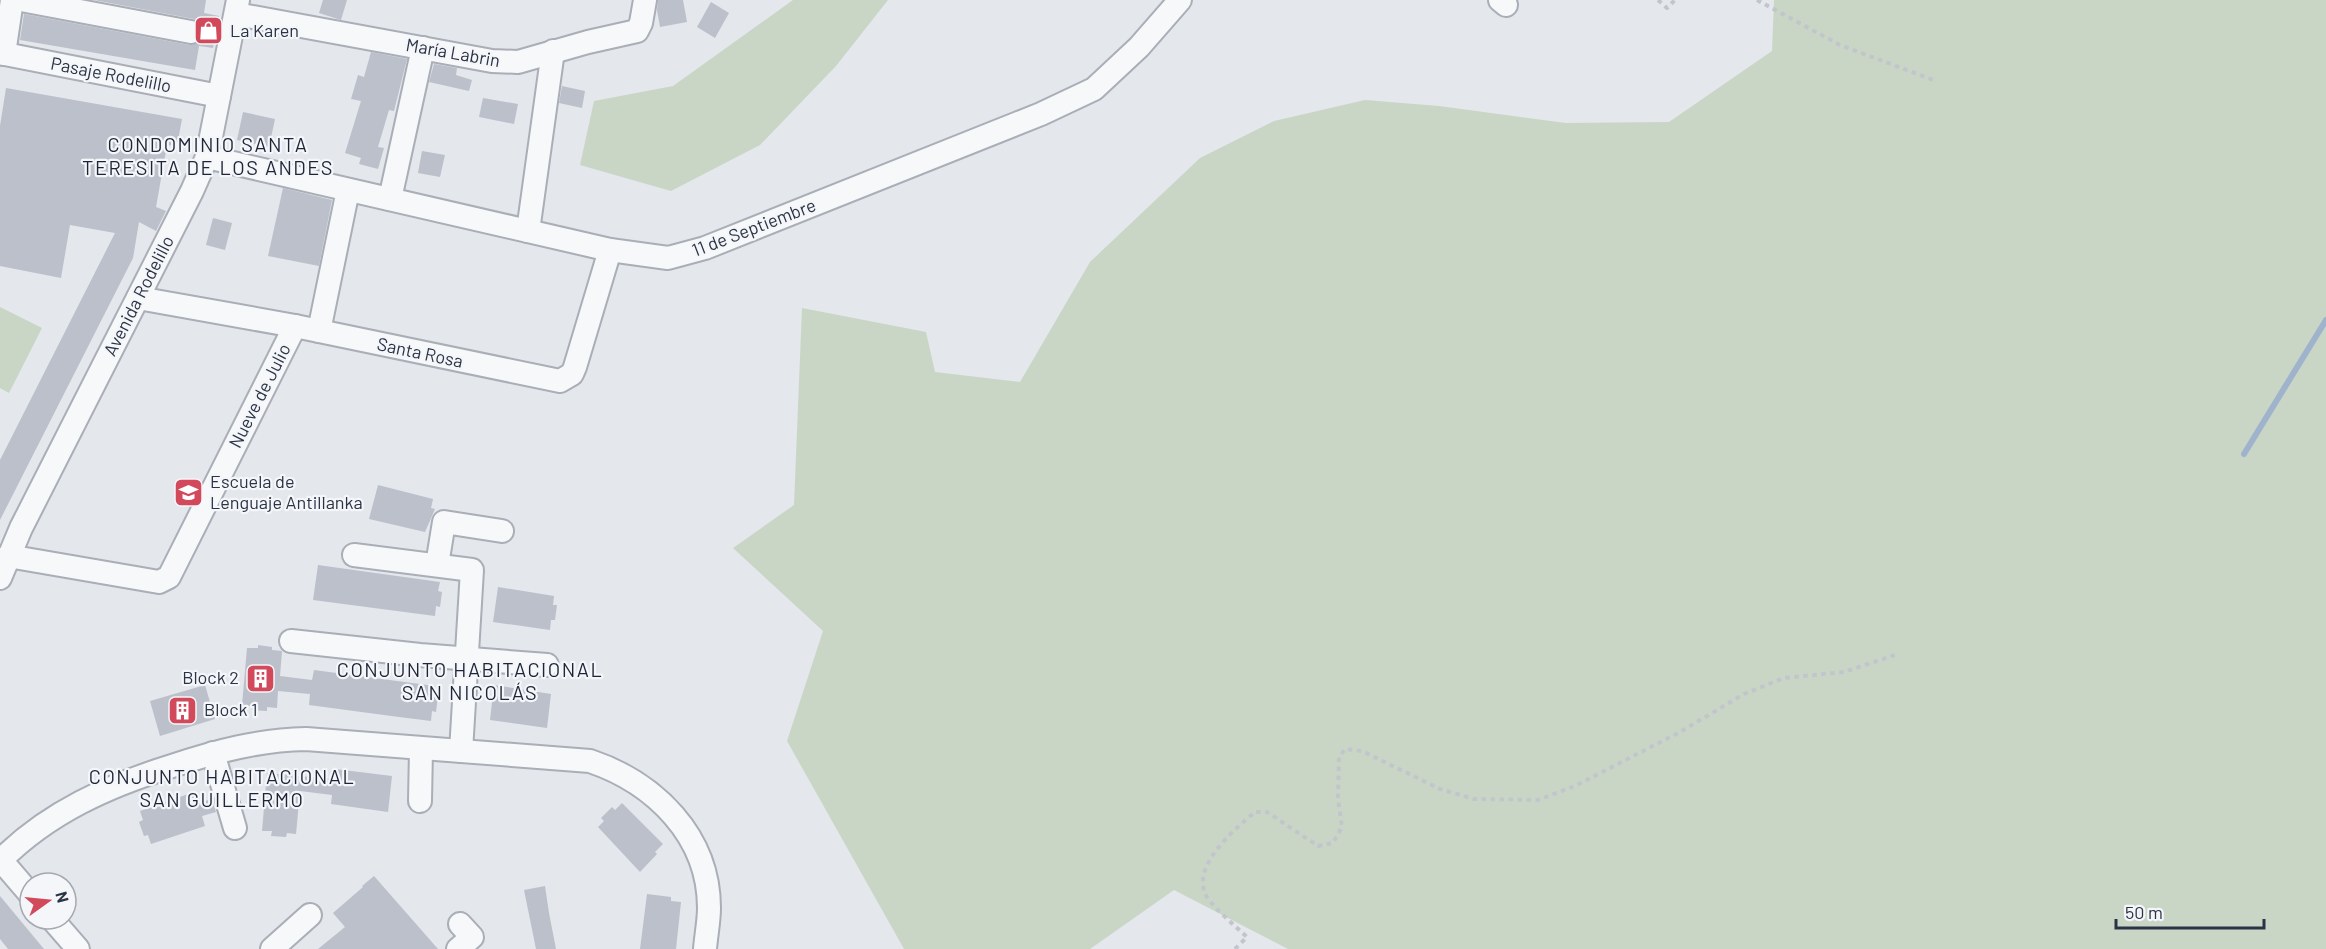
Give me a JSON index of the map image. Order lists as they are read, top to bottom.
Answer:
{
  "streets": {
    "street": [
      "María Labrin",
      "Pasaje Rodelillo",
      "11 de Septiembre",
      "Avenida Rodelillo",
      "Santa Rosa",
      "Nueve de Julio"
    ]
  },
  "crossings": [
    ["María Labrin", "Avenida Rodelillo"],
    ["Pasaje Rodelillo", "Avenida Rodelillo"],
    ["11 de Septiembre", "Avenida Rodelillo"],
    ["11 de Septiembre", "Santa Rosa"],
    ["Avenida Rodelillo", "Santa Rosa"],
    ["Avenida Rodelillo", "Nueve de Julio"],
    ["Santa Rosa", "Nueve de Julio"]
  ],
  "districts": ["CONDOMINIO SANTA TERESITA DE LOS ANDES", "CONJUNTO HABITACIONAL SAN NICOLÁS", "CONJUNTO HABITACIONAL SAN GUILLERMO"],
  "places": {
    "shop": ["La Karen"],
    "school or university": ["Escuela de Lenguaje Antillanka"],
    "building": ["Block 2", "Block 1"]
  },
  "scale_bar": "50 m",
  "north": "right"
}
